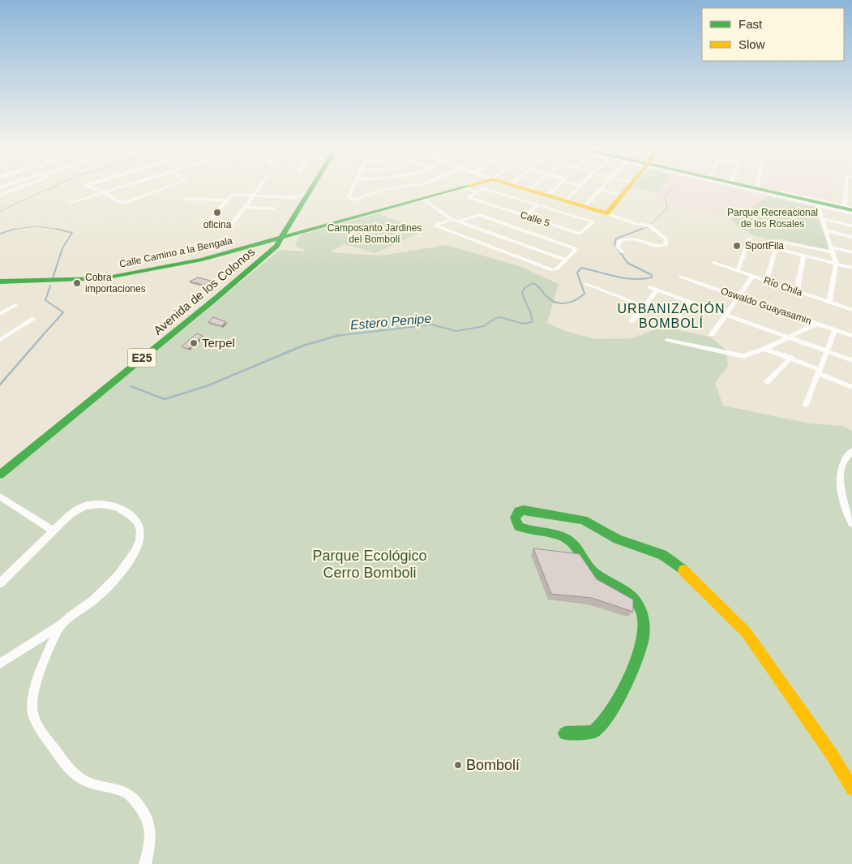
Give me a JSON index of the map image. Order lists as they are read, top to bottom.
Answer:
{
  "streets": {
    "main road": ["Calle Camino a la Bengala", "Avenida de los Colonos", "E25"],
    "street": ["Calle 5", "Río Chila", "Oswaldo Guayasamin"]
  },
  "crossings": [
    ["Calle Camino a la Bengala", "Avenida de los Colonos"]
  ],
  "districts": ["URBANIZACIÓN BOMBOLÍ"],
  "water": ["Estero Penipe"],
  "parks": ["Parque Recreacional de los Rosales", "Camposanto Jardines del Bombolí", "Parque Ecológico Cerro Bomboli"],
  "places": [
    "oficina",
    "SportFila",
    "Cobra importaciones",
    "Terpel",
    "Bombolí"
  ],
  "legend": ["Fast", "Slow"]
}
